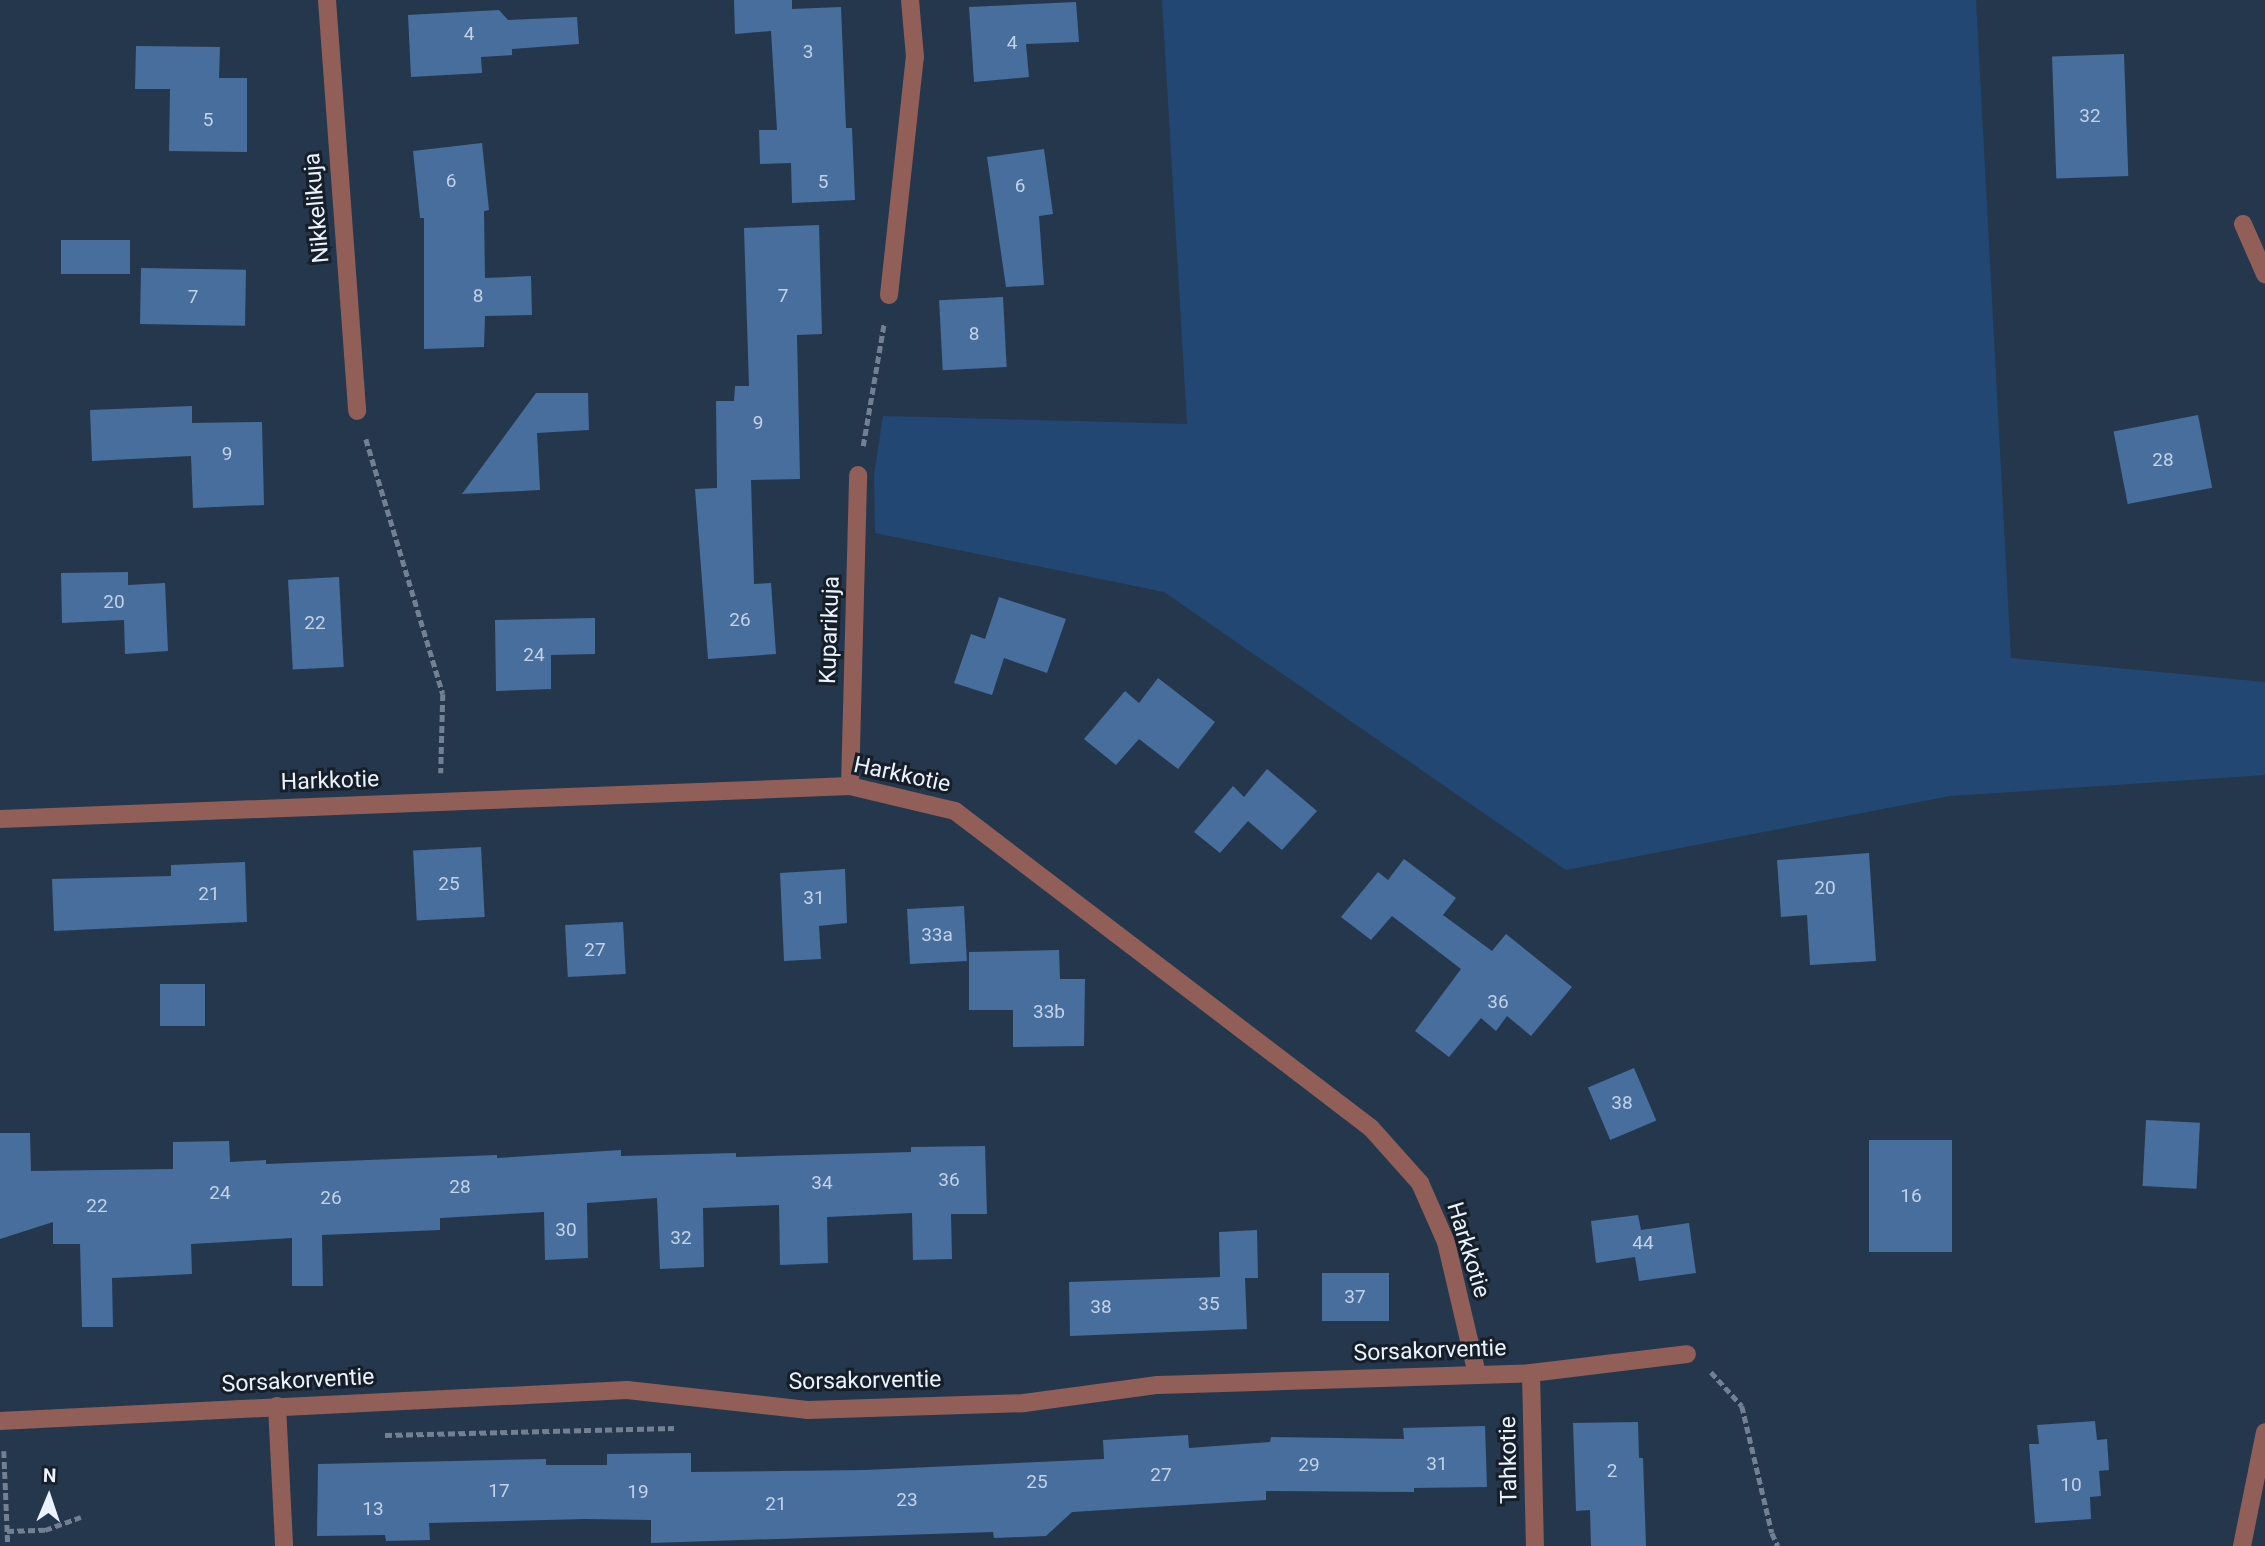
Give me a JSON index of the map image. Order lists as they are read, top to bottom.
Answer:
{
  "streets": {
    "street": [
      "Nikkelikuja",
      "Kuparikuja",
      "Harkkotie",
      "Sorsakorventie",
      "Tahkotie"
    ]
  },
  "crossings": [
    ["Kuparikuja", "Harkkotie"],
    ["Harkkotie", "Sorsakorventie"],
    ["Sorsakorventie", "Tahkotie"]
  ],
  "house_numbers": [
    "4",
    "4",
    "3",
    "32",
    "5",
    "6",
    "5",
    "6",
    "8",
    "7",
    "7",
    "8",
    "9",
    "9",
    "28",
    "20",
    "26",
    "22",
    "24",
    "25",
    "20",
    "21",
    "31",
    "33a",
    "27",
    "36",
    "33b",
    "38",
    "36",
    "34",
    "28",
    "24",
    "16",
    "26",
    "22",
    "30",
    "32",
    "44",
    "37",
    "35",
    "38",
    "31",
    "29",
    "2",
    "27",
    "25",
    "10",
    "17",
    "19",
    "23",
    "21",
    "13"
  ],
  "north": "top"
}
